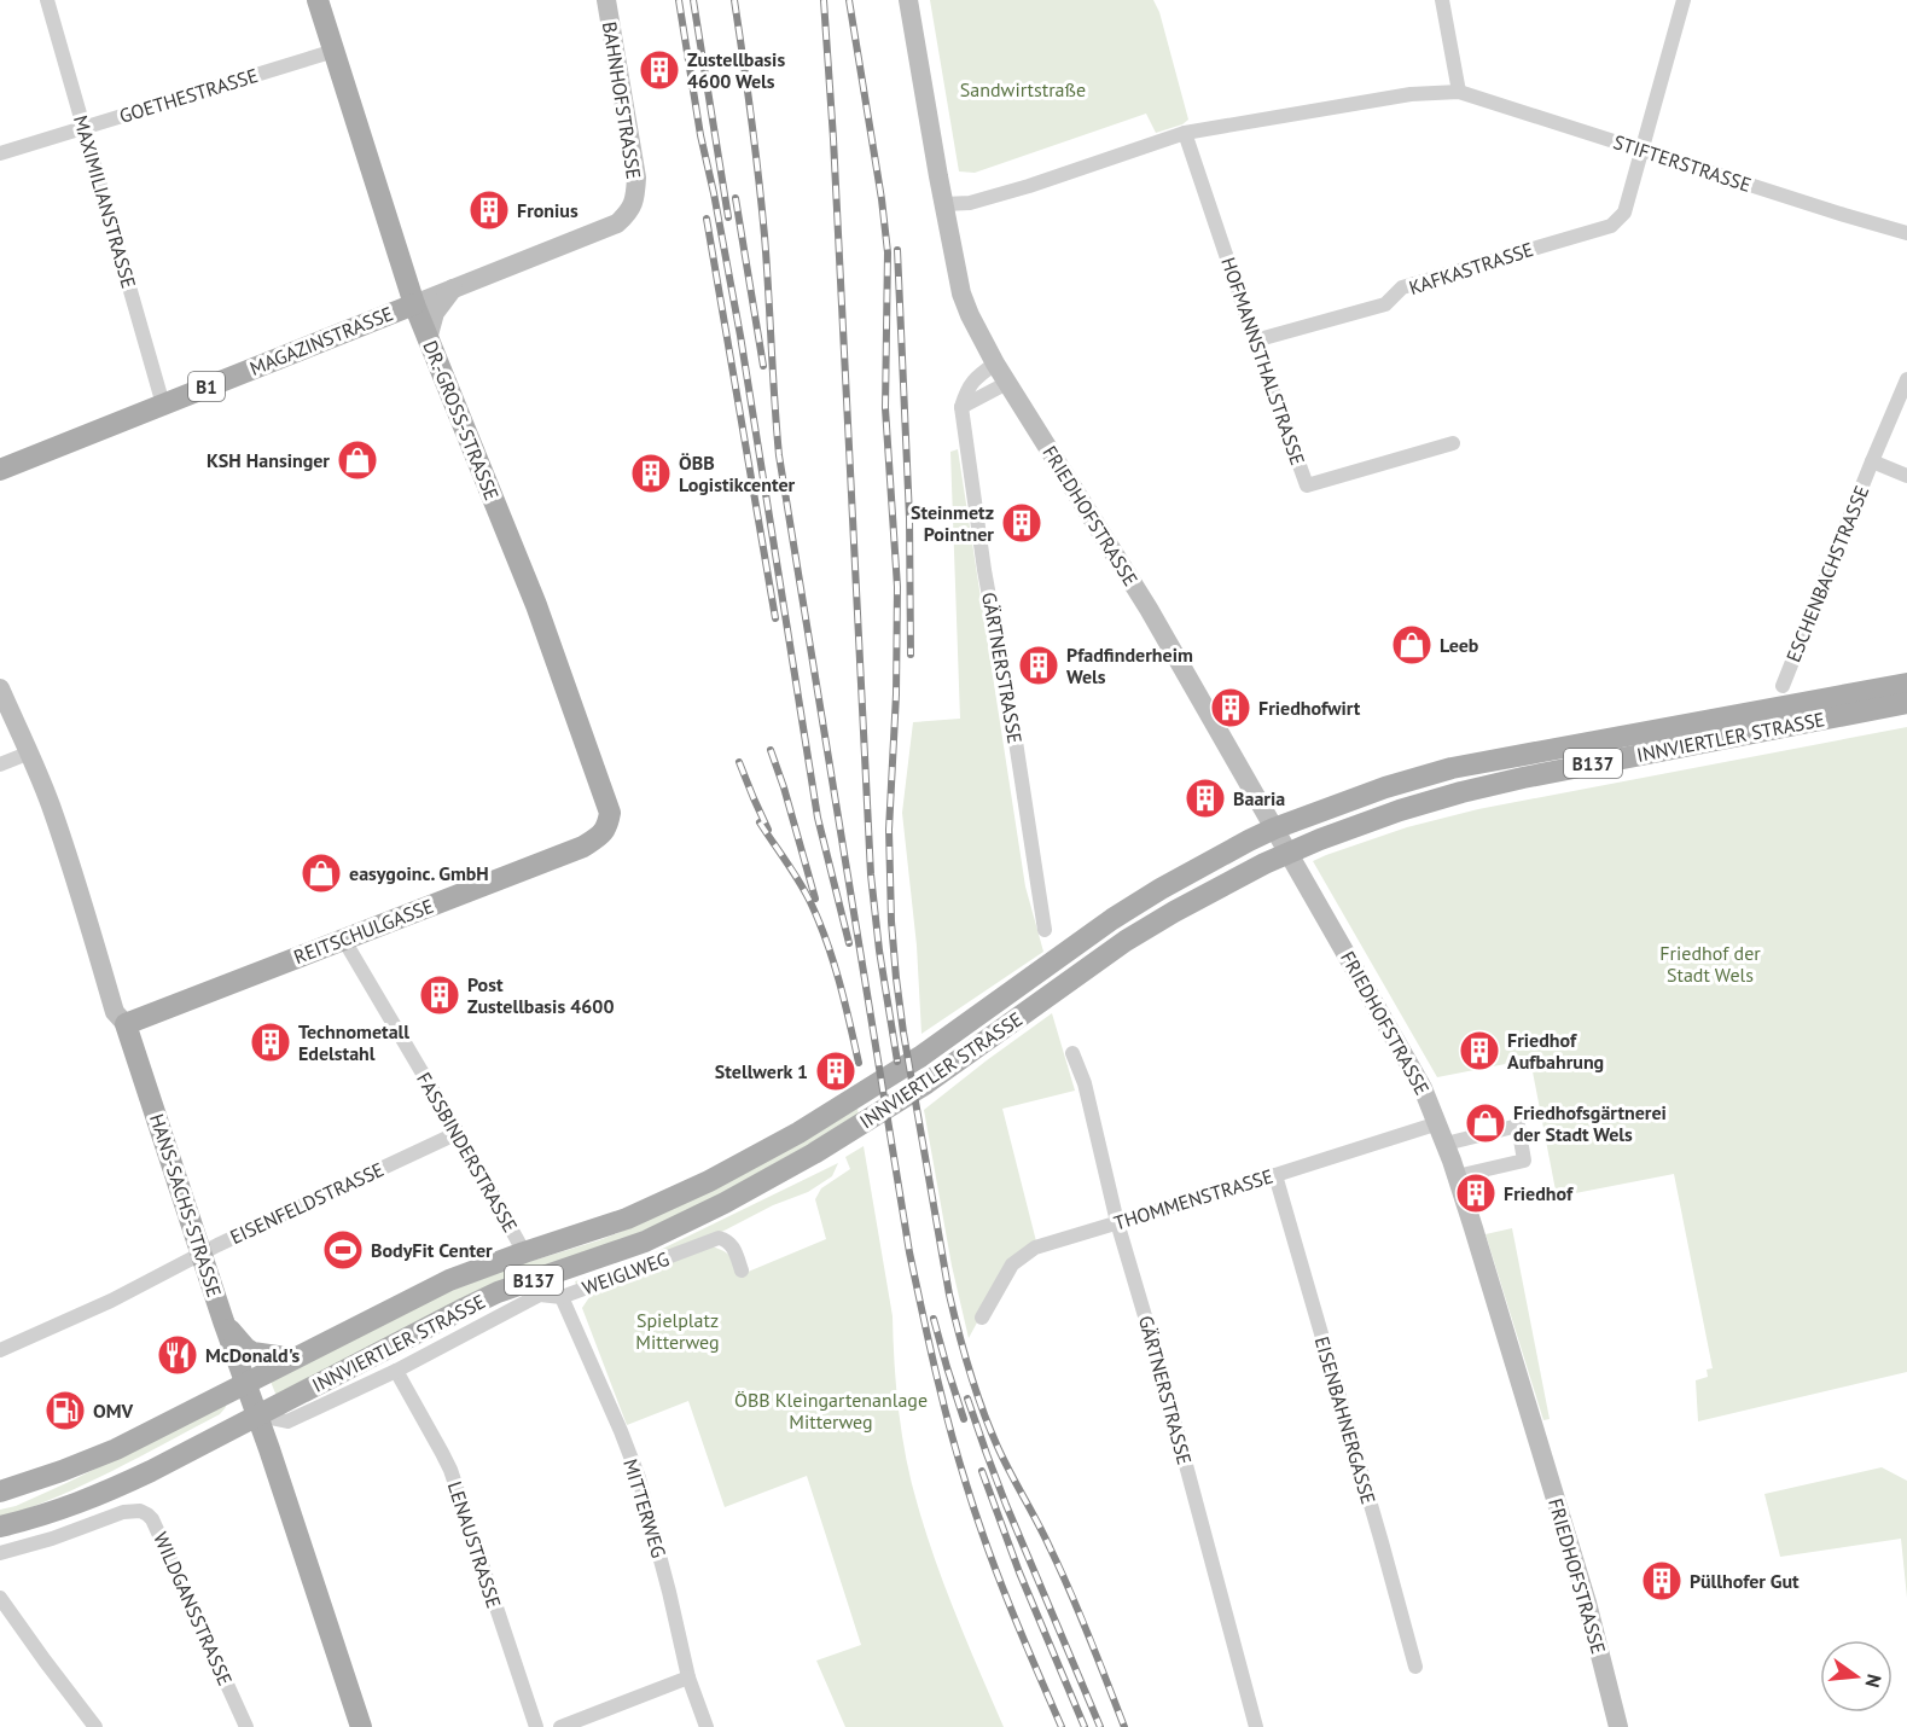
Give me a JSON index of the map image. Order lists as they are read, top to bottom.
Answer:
{
  "streets": {
    "main road": [
      "MAGAZINSTRASSE",
      "B1",
      "DR.-GROSS-STRASSE",
      "INNVIERTLER STRASSE",
      "B137",
      "REITSCHULGASSE",
      "HANS-SACHS-STRASSE"
    ],
    "street": [
      "GOETHESTRASSE",
      "BAHNHOFSTRASSE",
      "STIFTERSTRASSE",
      "MAXIMILIANSTRASSE",
      "KAFKASTRASSE",
      "HOFMANNSTHALSTRASSE",
      "FRIEDHOFSTRASSE",
      "ESCHENBACHSTRASSE",
      "GÄRTNERSTRASSE",
      "FASSBINDERSTRASSE",
      "THOMMENSTRASSE",
      "EISENFELDSTRASSE",
      "WEIGLWEG",
      "EISENBAHNERGASSE",
      "MITTERWEG",
      "LENAUSTRASSE",
      "WILDGANSSTRASSE"
    ]
  },
  "crossings": [
    ["GOETHESTRASSE", "MAXIMILIANSTRASSE"],
    ["GOETHESTRASSE", "DR.-GROSS-STRASSE"],
    ["BAHNHOFSTRASSE", "MAGAZINSTRASSE"],
    ["STIFTERSTRASSE", "KAFKASTRASSE"],
    ["MAXIMILIANSTRASSE", "MAGAZINSTRASSE"],
    ["KAFKASTRASSE", "HOFMANNSTHALSTRASSE"],
    ["MAGAZINSTRASSE", "DR.-GROSS-STRASSE"],
    ["DR.-GROSS-STRASSE", "REITSCHULGASSE"],
    ["FRIEDHOFSTRASSE", "INNVIERTLER STRASSE"],
    ["FRIEDHOFSTRASSE", "THOMMENSTRASSE"],
    ["GÄRTNERSTRASSE", "THOMMENSTRASSE"],
    ["INNVIERTLER STRASSE", "FASSBINDERSTRASSE"],
    ["INNVIERTLER STRASSE", "HANS-SACHS-STRASSE"],
    ["INNVIERTLER STRASSE", "WEIGLWEG"],
    ["REITSCHULGASSE", "FASSBINDERSTRASSE"],
    ["REITSCHULGASSE", "HANS-SACHS-STRASSE"],
    ["FASSBINDERSTRASSE", "EISENFELDSTRASSE"],
    ["THOMMENSTRASSE", "EISENBAHNERGASSE"],
    ["EISENFELDSTRASSE", "HANS-SACHS-STRASSE"],
    ["HANS-SACHS-STRASSE", "WEIGLWEG"],
    ["WEIGLWEG", "MITTERWEG"],
    ["WEIGLWEG", "LENAUSTRASSE"]
  ],
  "parks": [
    "Sandwirtstraße",
    "Friedhof der Stadt Wels",
    "Spielplatz Mitterweg",
    "ÖBB Kleingartenanlage Mitterweg"
  ],
  "places": {
    "building": [
      "Zustellbasis 4600 Wels",
      "Fronius",
      "ÖBB Logistikcenter",
      "Steinmetz Pointner",
      "Pfadfinderheim Wels",
      "Friedhofwirt",
      "Baaria",
      "Post Zustellbasis 4600",
      "Technometall Edelstahl",
      "Friedhof Aufbahrung",
      "Stellwerk 1",
      "Friedhof",
      "Püllhofer Gut"
    ],
    "shop": [
      "KSH Hansinger",
      "Leeb",
      "easygoinc. GmbH",
      "Friedhofsgärtnerei der Stadt Wels"
    ],
    "sports": ["BodyFit Center"],
    "restaurant": ["McDonald's"],
    "fuel station": ["OMV"]
  },
  "north": "right"
}
